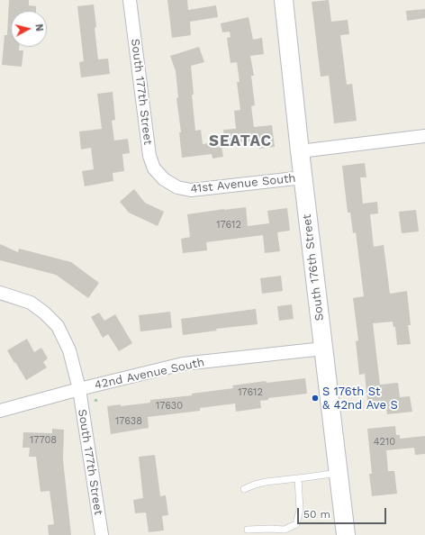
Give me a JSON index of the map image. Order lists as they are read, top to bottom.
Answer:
{
  "streets": {
    "street": [
      "South 177th Street",
      "41st Avenue South",
      "South 176th Street",
      "42nd Avenue South"
    ]
  },
  "crossings": [
    ["South 177th Street", "41st Avenue South"],
    ["South 177th Street", "42nd Avenue South"],
    ["41st Avenue South", "South 176th Street"],
    ["South 176th Street", "42nd Avenue South"]
  ],
  "districts": ["SEATAC"],
  "places": ["S 176th St & 42nd Ave S"],
  "house_numbers": [
    "17612",
    "17612",
    "17630",
    "17638",
    "17708",
    "4210"
  ],
  "scale_bar": "50 m",
  "north": "right"
}
